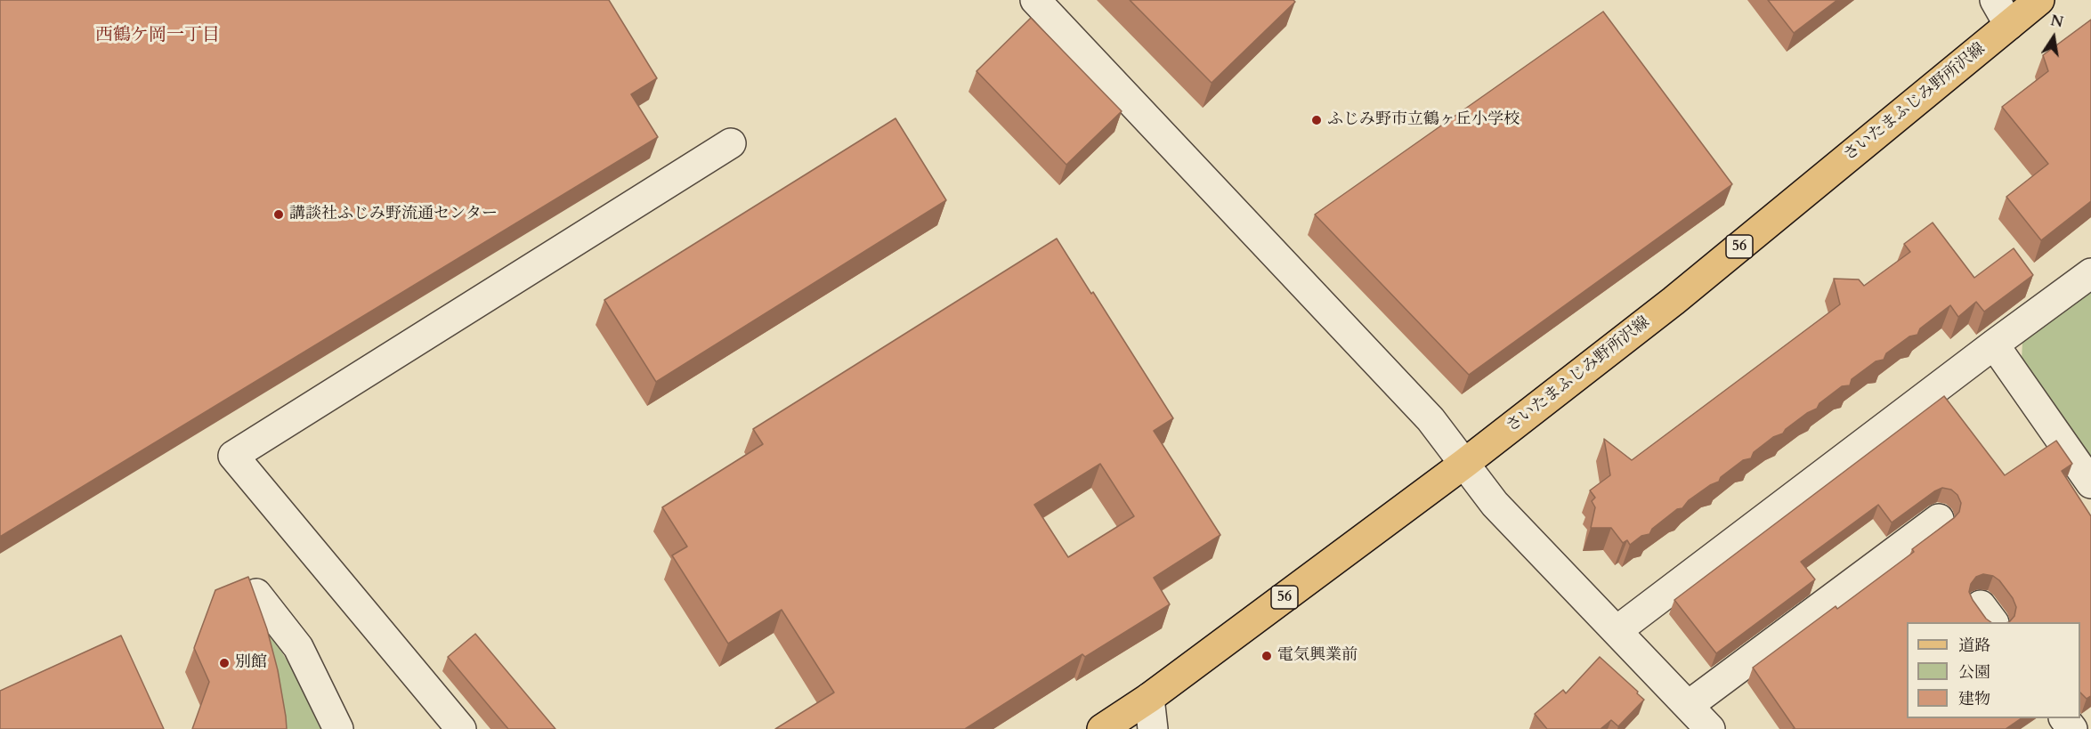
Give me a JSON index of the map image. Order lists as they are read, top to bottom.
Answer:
{
  "streets": {
    "main road": ["さいたまふじみ野所沢線", "56"]
  },
  "districts": ["西鶴ケ岡一丁目"],
  "places": [
    "ふじみ野市立鶴ヶ丘小学校",
    "講談社ふじみ野流通センター",
    "電気興業前",
    "別館"
  ],
  "legend": ["道路", "公園", "建物"],
  "north": "top"
}
